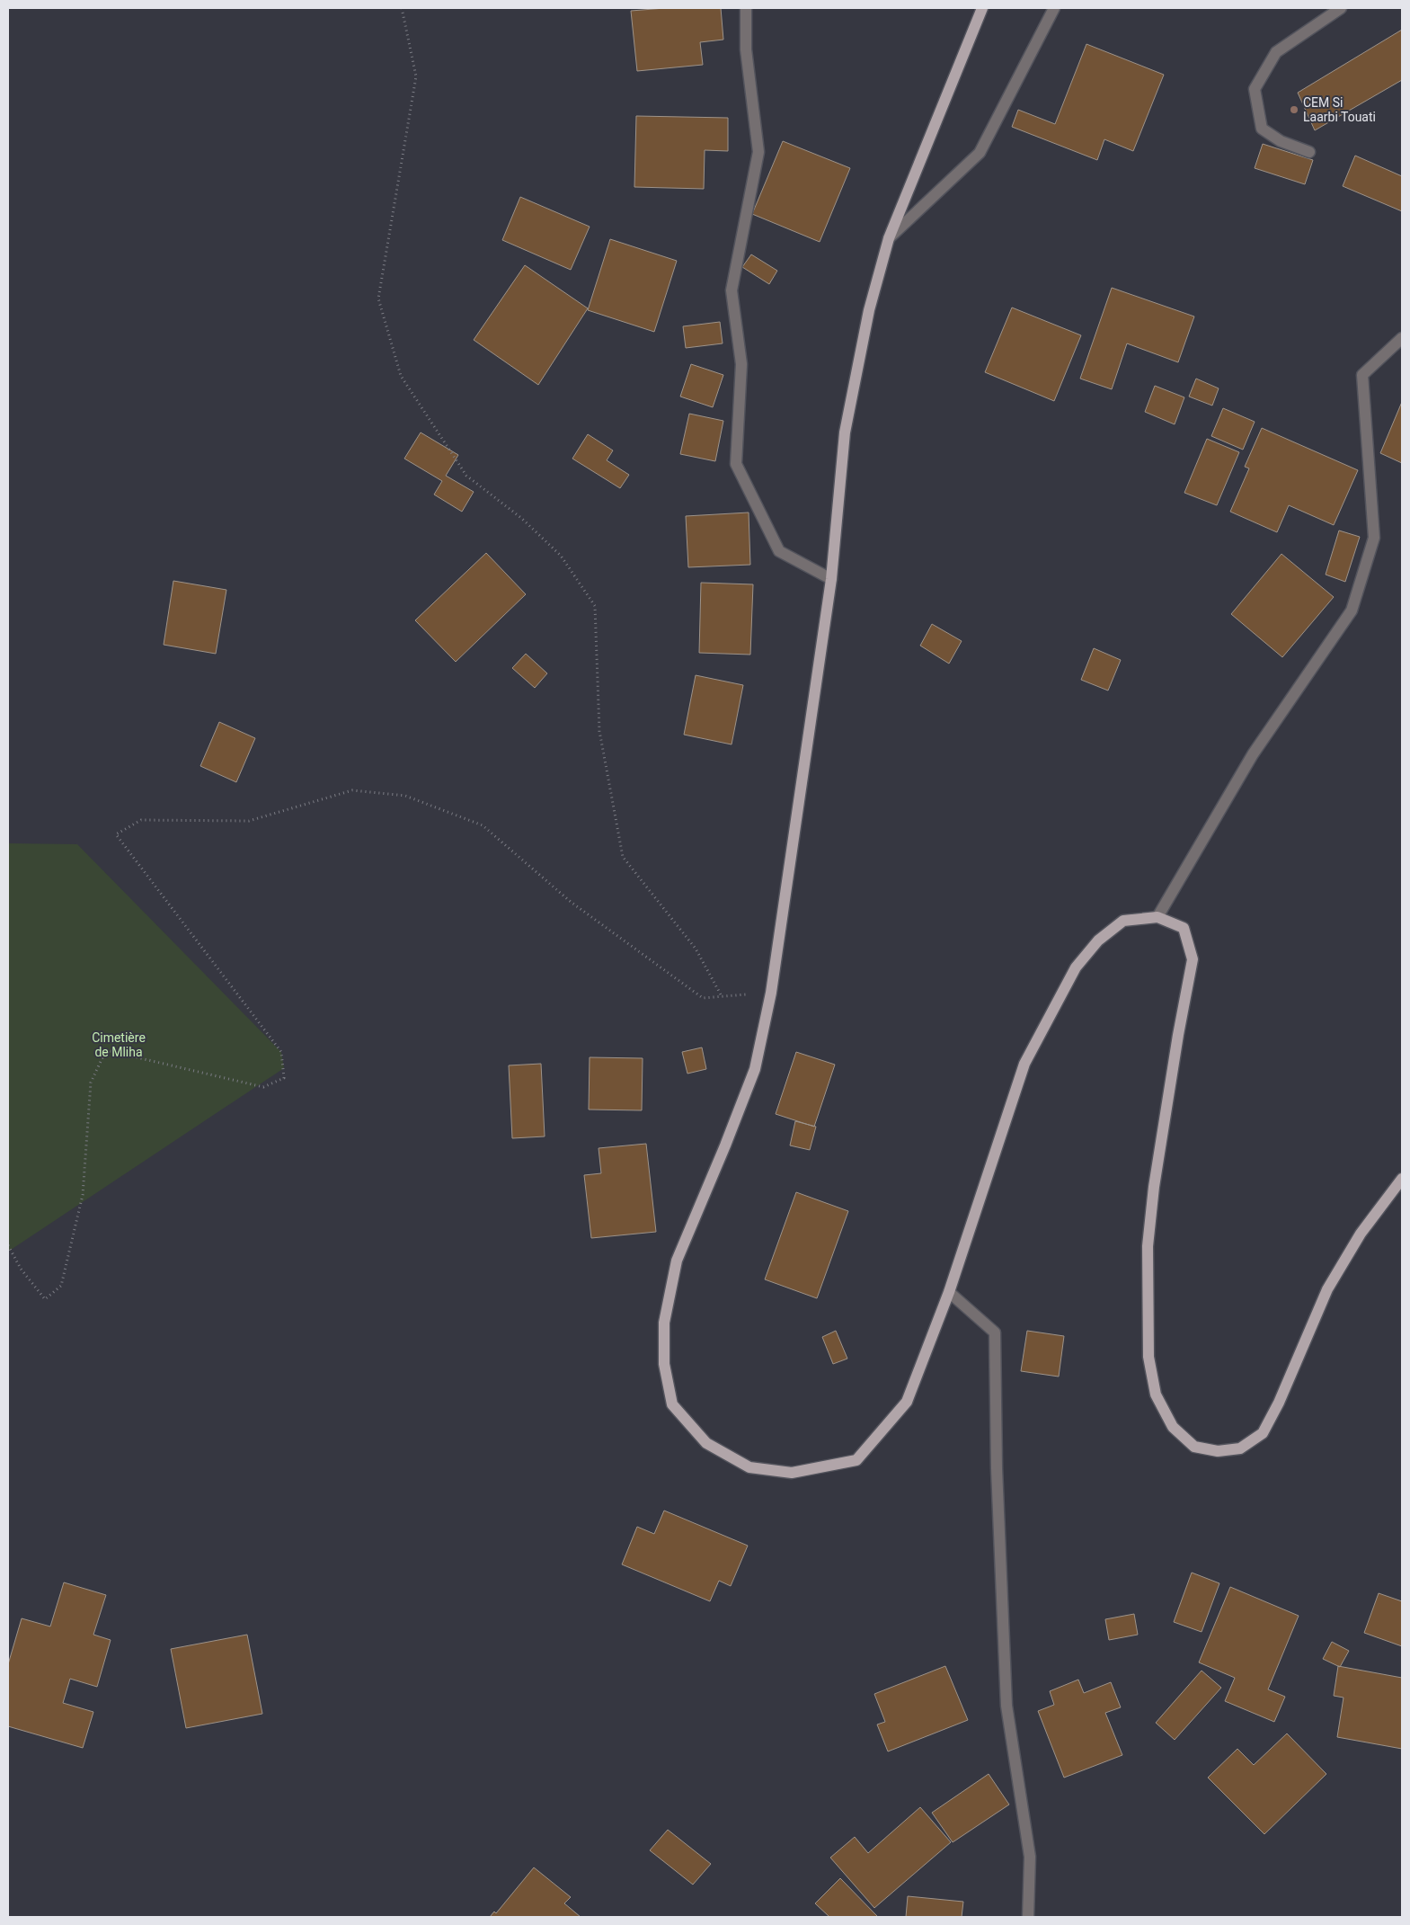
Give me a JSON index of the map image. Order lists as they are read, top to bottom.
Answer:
{
  "parks": ["Cimetière de Mliha"],
  "places": ["CEM Si Laarbi Touati"]
}
